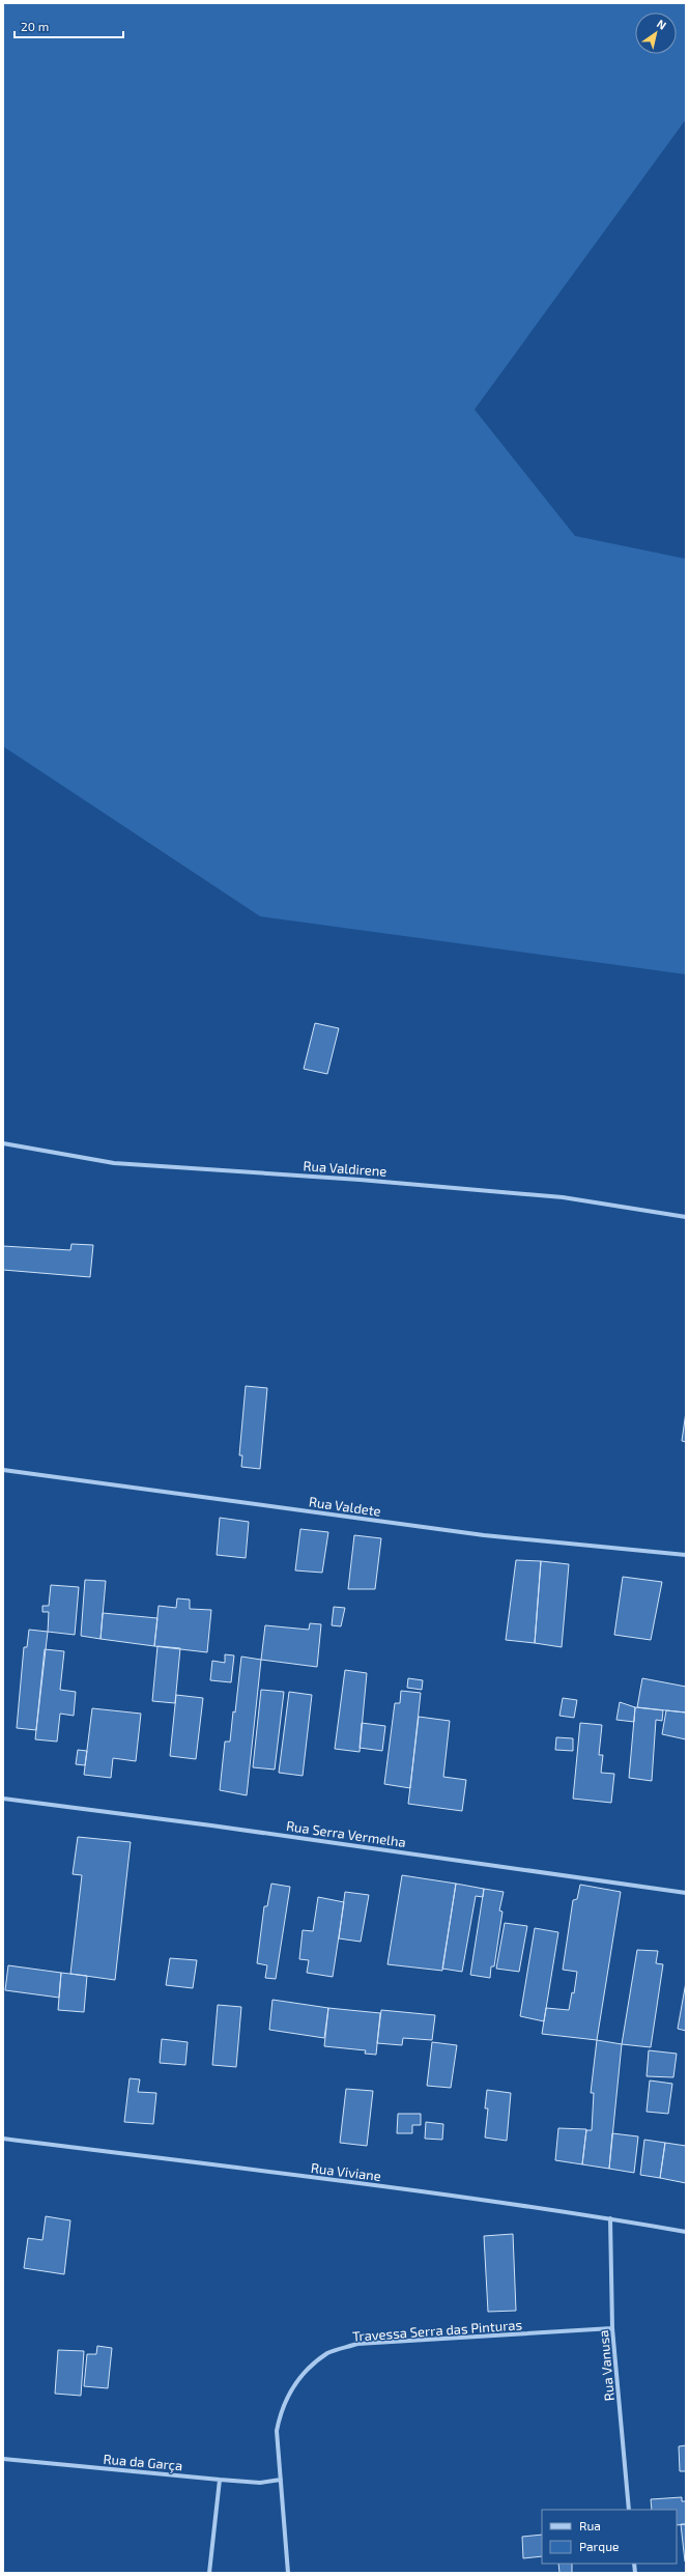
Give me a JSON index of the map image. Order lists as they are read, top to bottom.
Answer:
{
  "streets": {
    "street": [
      "Rua Valdirene",
      "Rua Valdete",
      "Rua Serra Vermelha",
      "Rua Viviane",
      "Travessa Serra das Pinturas",
      "Rua Vanusa",
      "Rua da Garça"
    ]
  },
  "crossings": [
    ["Rua Viviane", "Rua Vanusa"],
    ["Travessa Serra das Pinturas", "Rua Vanusa"],
    ["Travessa Serra das Pinturas", "Rua da Garça"]
  ],
  "legend": ["Rua", "Parque"],
  "scale_bar": "20 m",
  "north": "top right"
}
